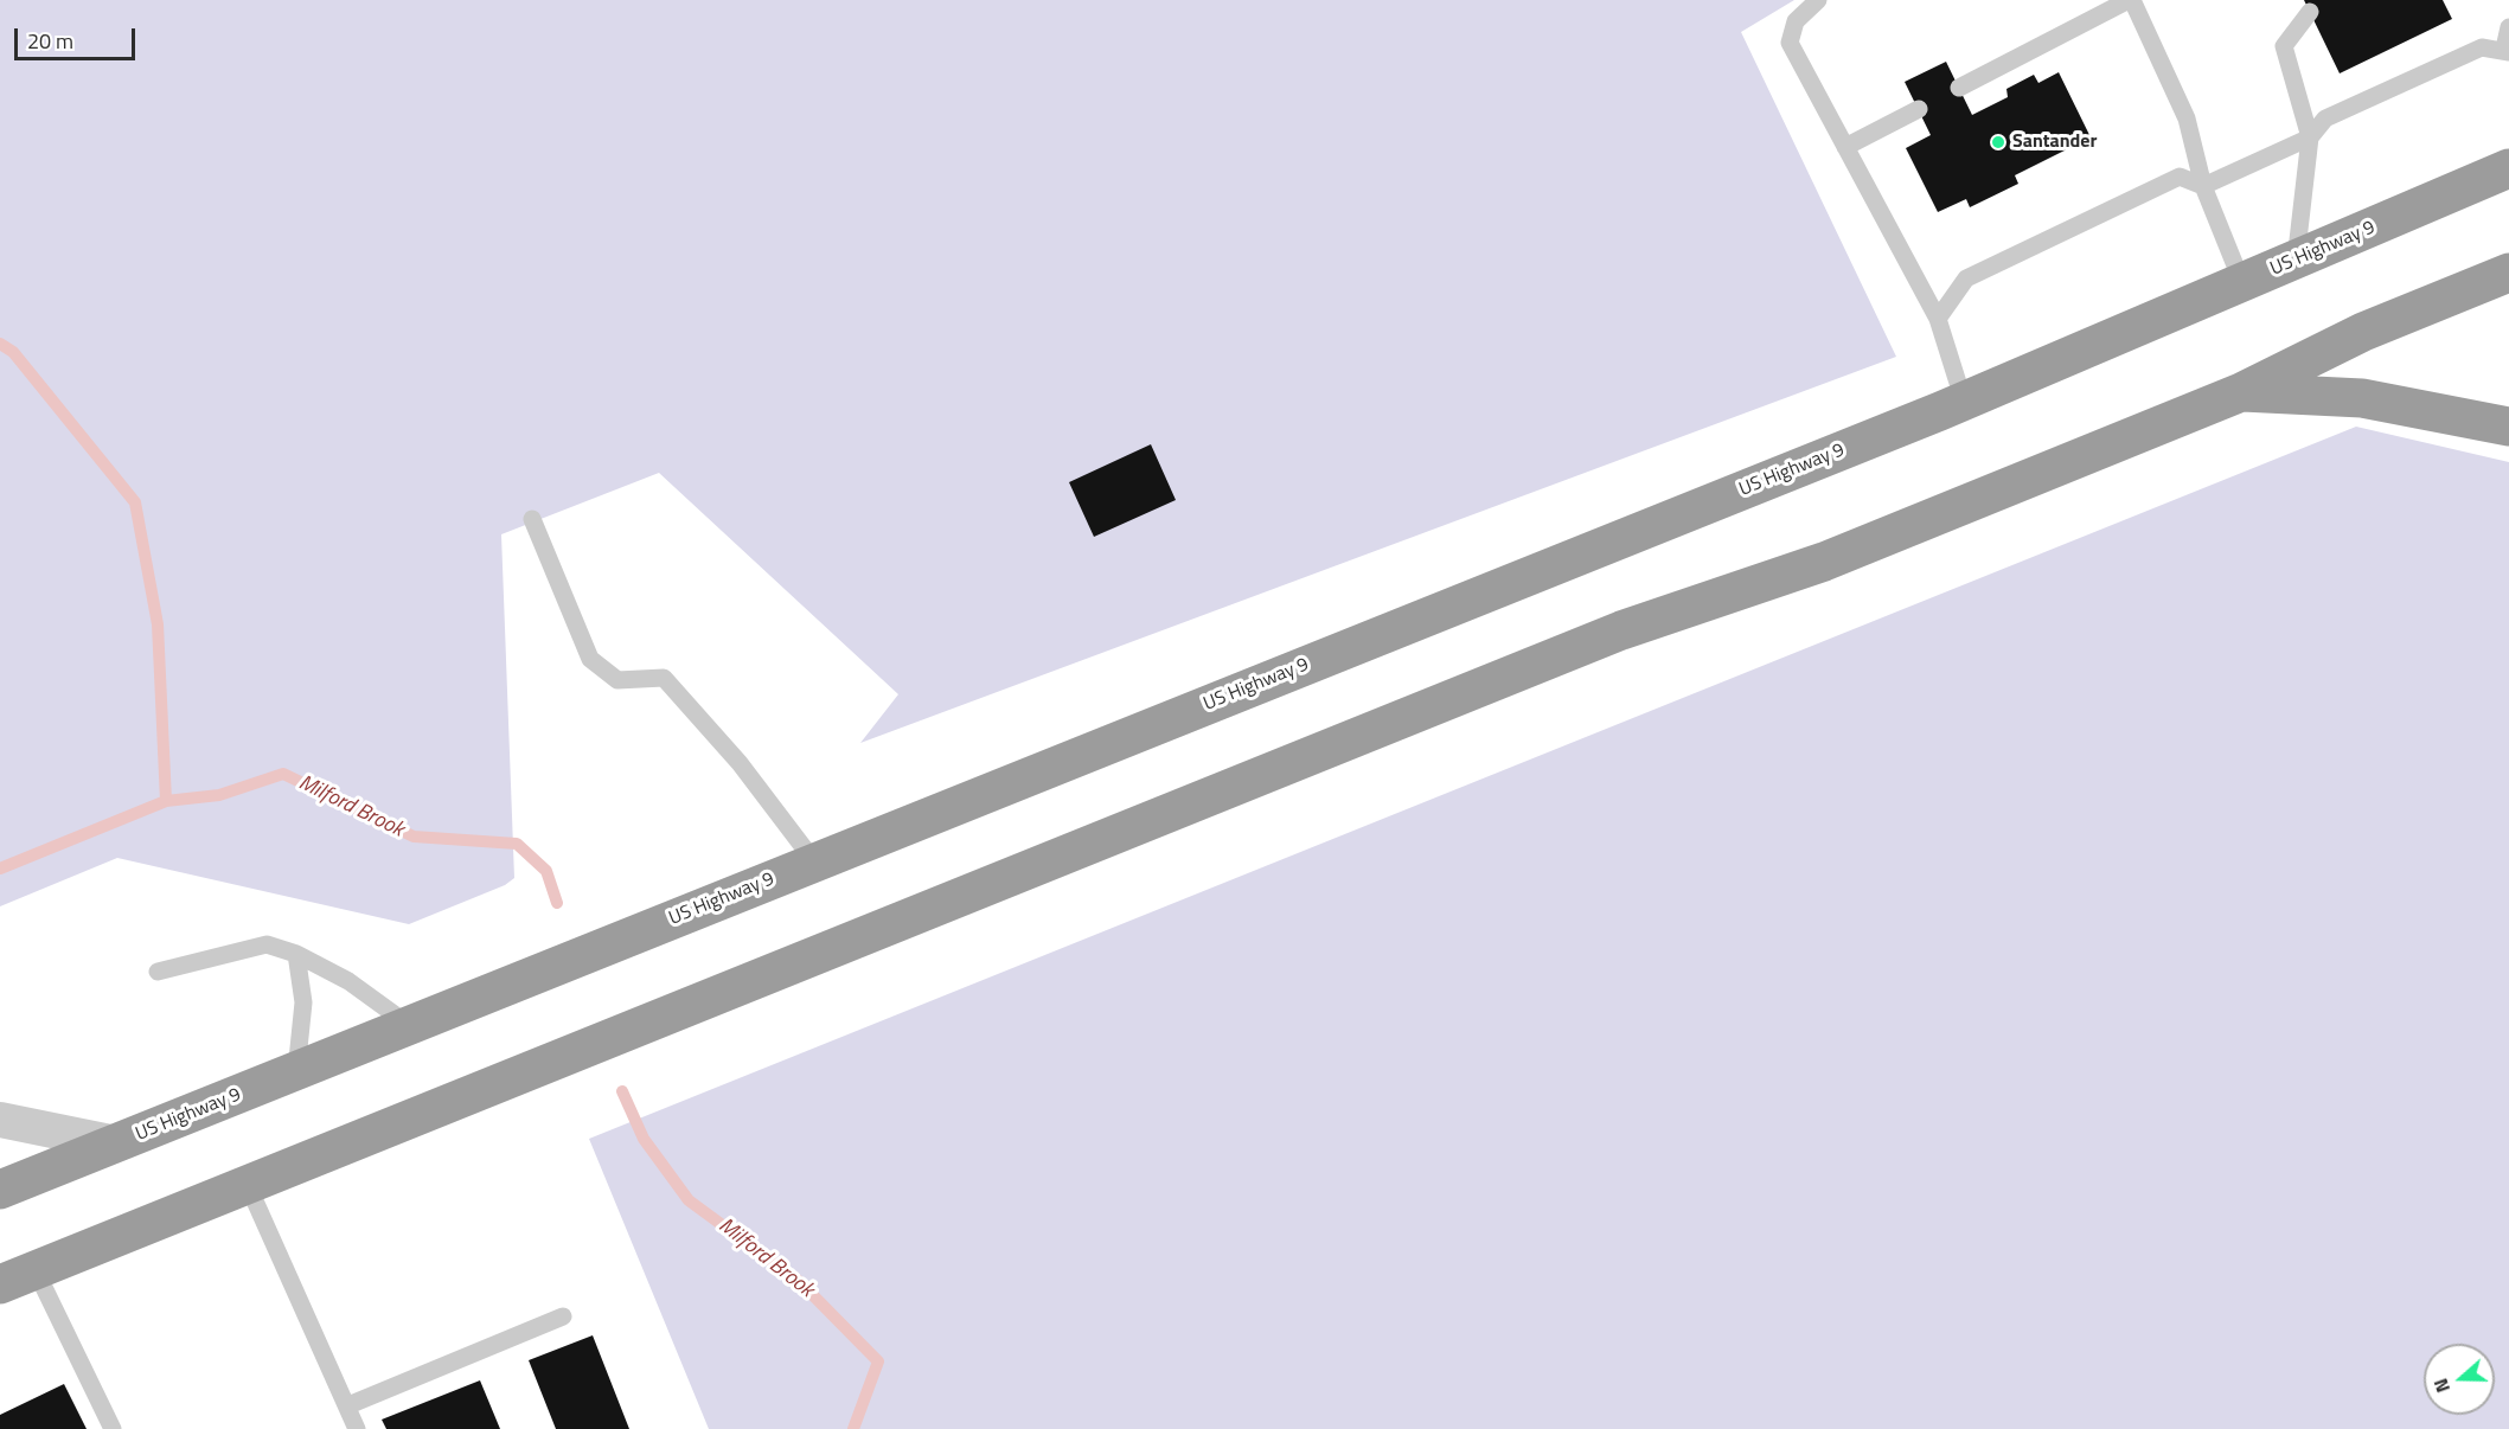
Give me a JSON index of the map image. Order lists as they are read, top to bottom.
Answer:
{
  "streets": {
    "highway": ["US Highway 9"]
  },
  "water": ["Milford Brook"],
  "places": ["Santander"],
  "scale_bar": "20 m",
  "north": "left"
}
